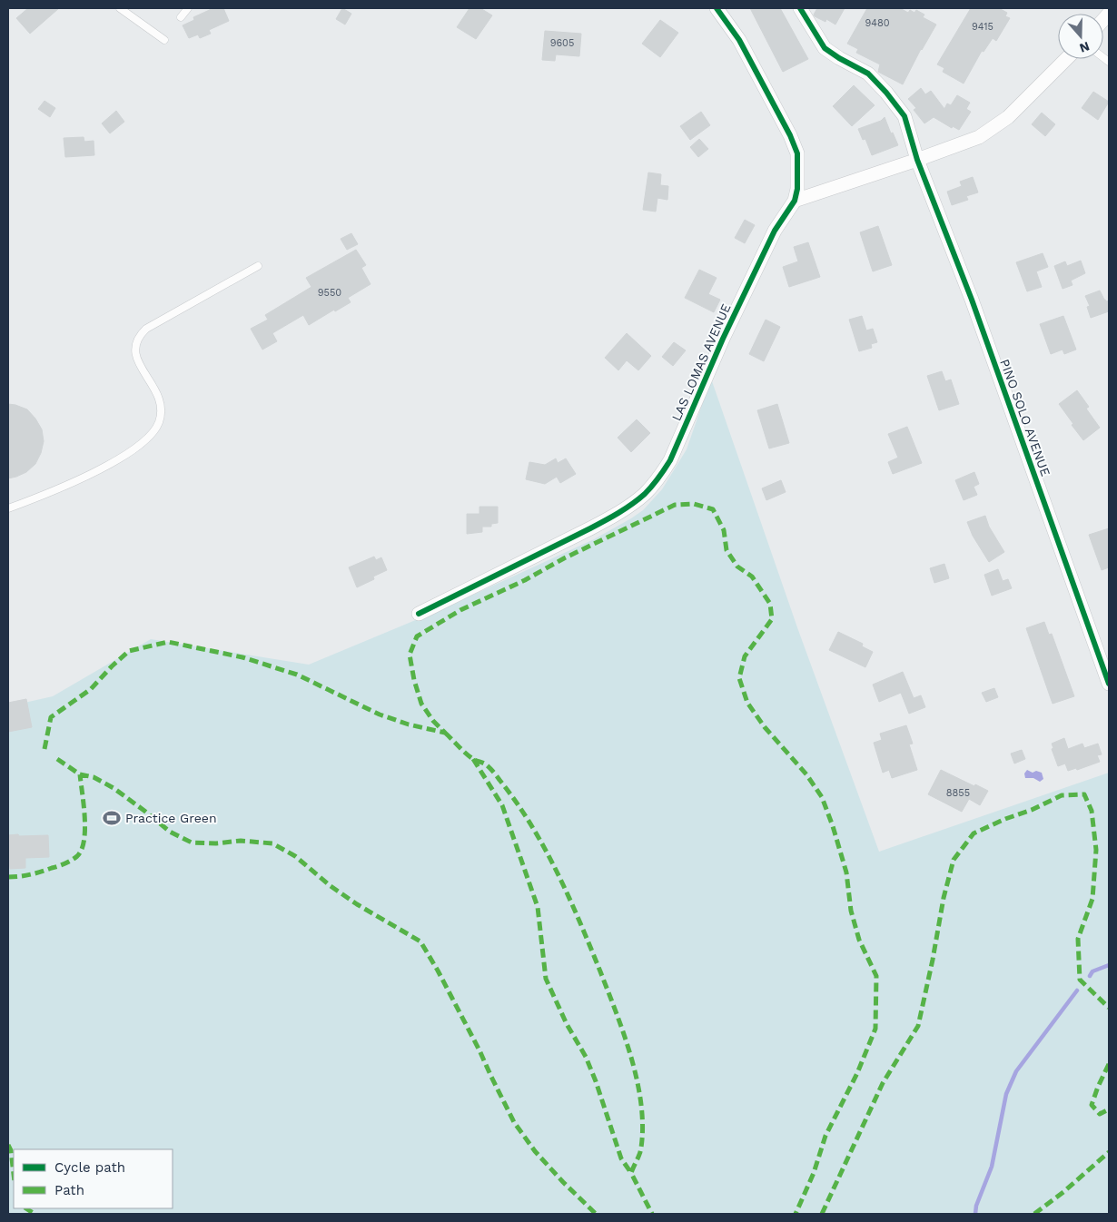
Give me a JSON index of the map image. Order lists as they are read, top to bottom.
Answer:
{
  "streets": {
    "street": ["LAS LOMAS AVENUE", "PINO SOLO AVENUE"]
  },
  "places": {
    "sports": ["Practice Green"]
  },
  "house_numbers": [
    "9480",
    "9415",
    "9605",
    "9550",
    "8855"
  ],
  "legend": ["Cycle path", "Path"],
  "north": "bottom"
}
